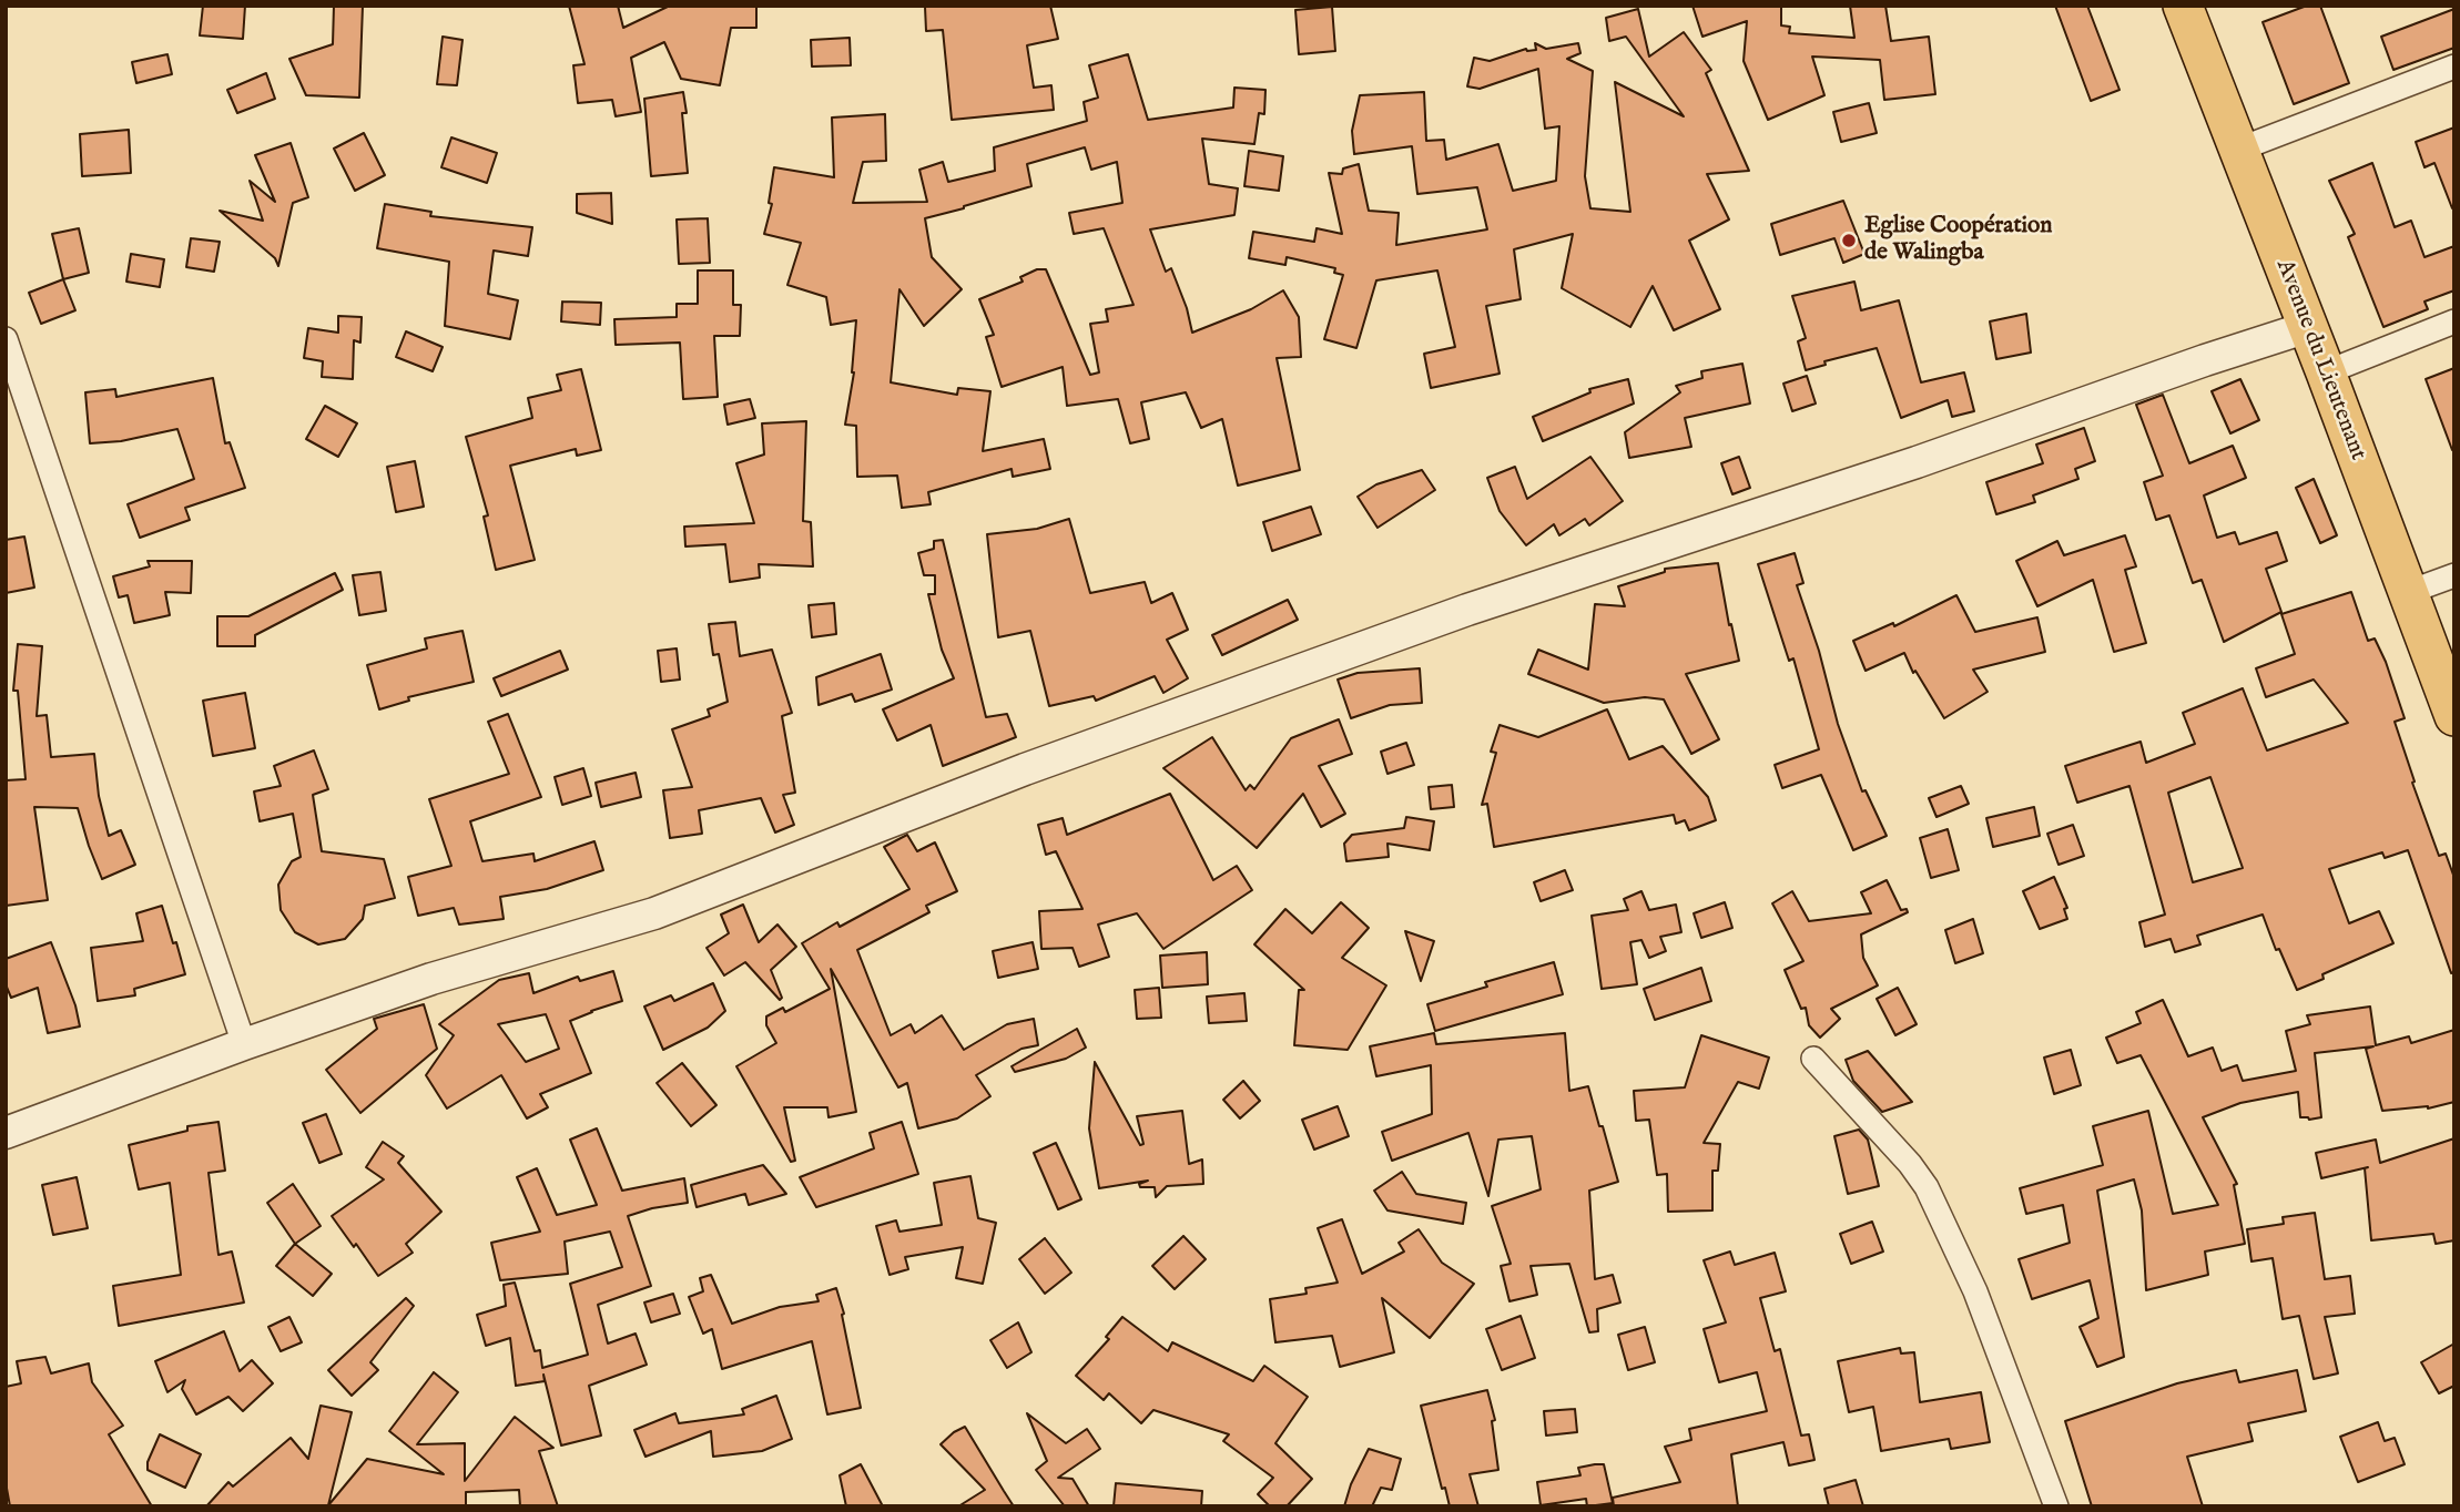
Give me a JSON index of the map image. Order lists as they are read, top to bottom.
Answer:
{
  "streets": {
    "main road": ["Avenue du Lieutenant"]
  },
  "places": ["Eglise Coopération de Walingba"]
}
